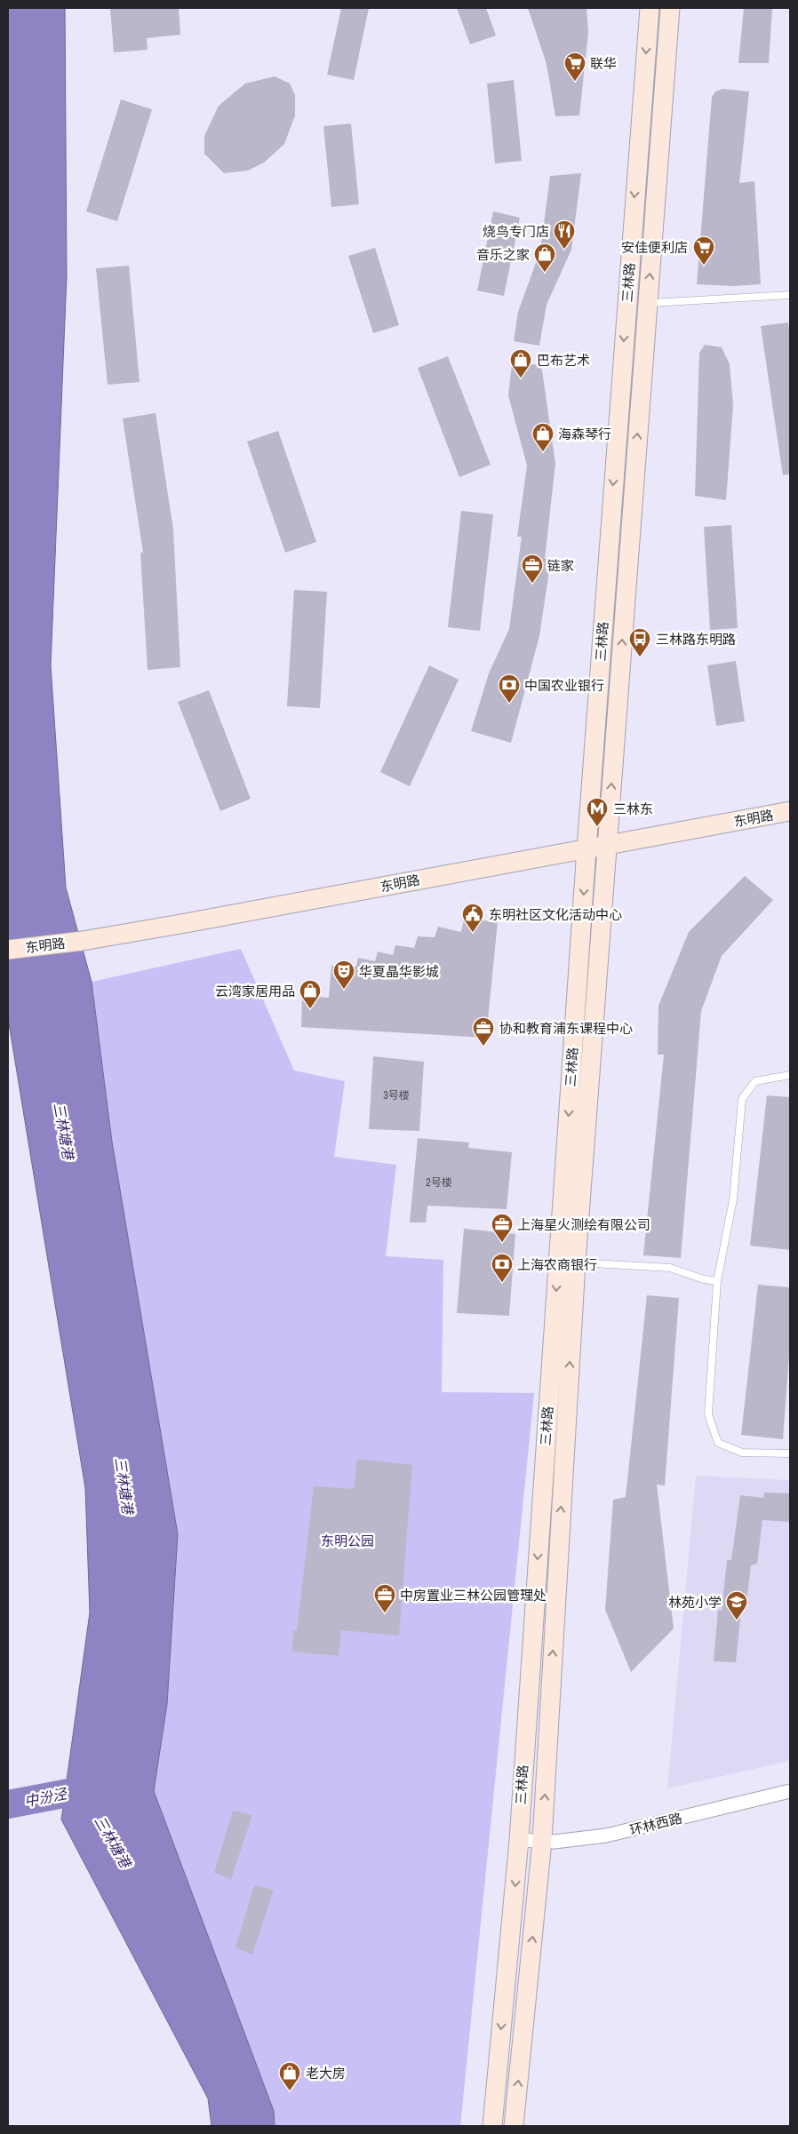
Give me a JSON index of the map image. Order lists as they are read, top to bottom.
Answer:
{
  "streets": {
    "main road": ["三林路", "东明路"],
    "street": ["环林西路"]
  },
  "crossings": [
    ["三林路", "东明路"],
    ["三林路", "环林西路"]
  ],
  "water": ["三林塘港", "中汾泾"],
  "parks": ["东明公园"],
  "places": {
    "supermarket": ["联华", "安佳便利店"],
    "restaurant": ["烧鸟专门店"],
    "shop": [
      "音乐之家",
      "巴布艺术",
      "海森琴行",
      "云湾家居用品",
      "老大房"
    ],
    "office": [
      "链家",
      "协和教育浦东课程中心",
      "上海星火测绘有限公司",
      "中房置业三林公园管理处"
    ],
    "bus stop": ["三林路东明路"],
    "bank": ["中国农业银行", "上海农商银行"],
    "metro station": ["三林东"],
    "public building": ["东明社区文化活动中心"],
    "theatre": ["华夏晶华影城"],
    "school or university": ["林苑小学"]
  },
  "house_numbers": ["3号楼", "2号楼"]
}
